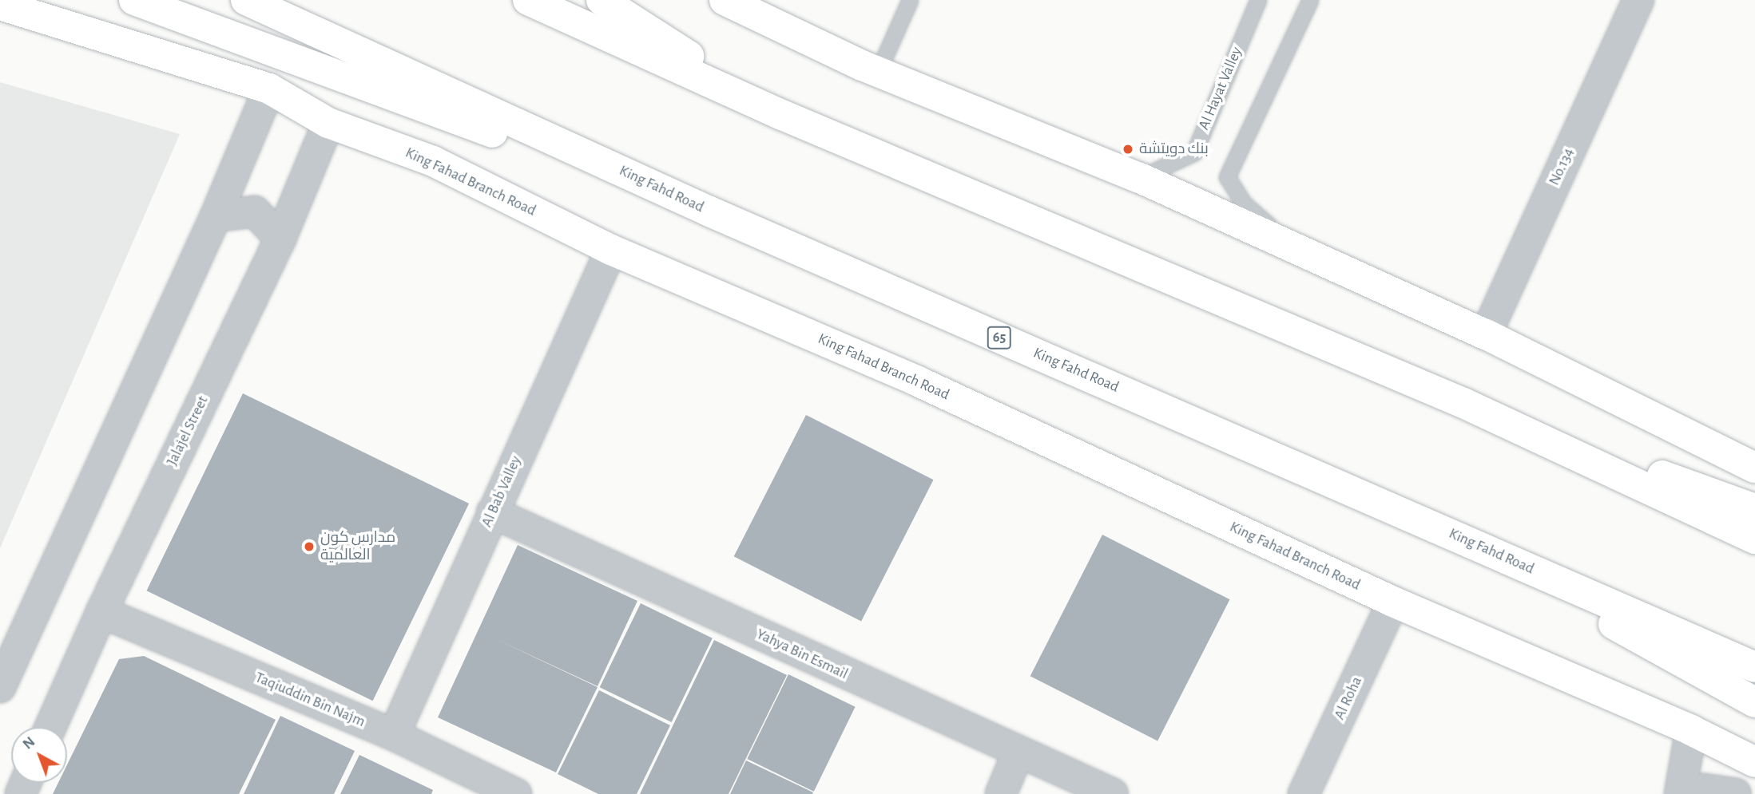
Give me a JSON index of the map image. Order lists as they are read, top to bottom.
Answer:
{
  "streets": {
    "main road": ["King Fahad Branch Road", "King Fahd Road", "65"],
    "street": [
      "No.134",
      "Jalajel Street",
      "Al Bab Valley",
      "Yahya Bin Esmail",
      "Al Roha",
      "Taqiuddin Bin Najm"
    ],
    "lane": ["Al Hayat Valley"]
  },
  "crossings": [
    ["King Fahad Branch Road", "Jalajel Street"],
    ["King Fahad Branch Road", "Al Bab Valley"],
    ["King Fahad Branch Road", "Al Roha"],
    ["Jalajel Street", "Taqiuddin Bin Najm"],
    ["Al Bab Valley", "Yahya Bin Esmail"],
    ["Al Bab Valley", "Taqiuddin Bin Najm"]
  ],
  "places": ["بنك دويتشة", "مدارس كون العالمية"],
  "north": "top left"
}
